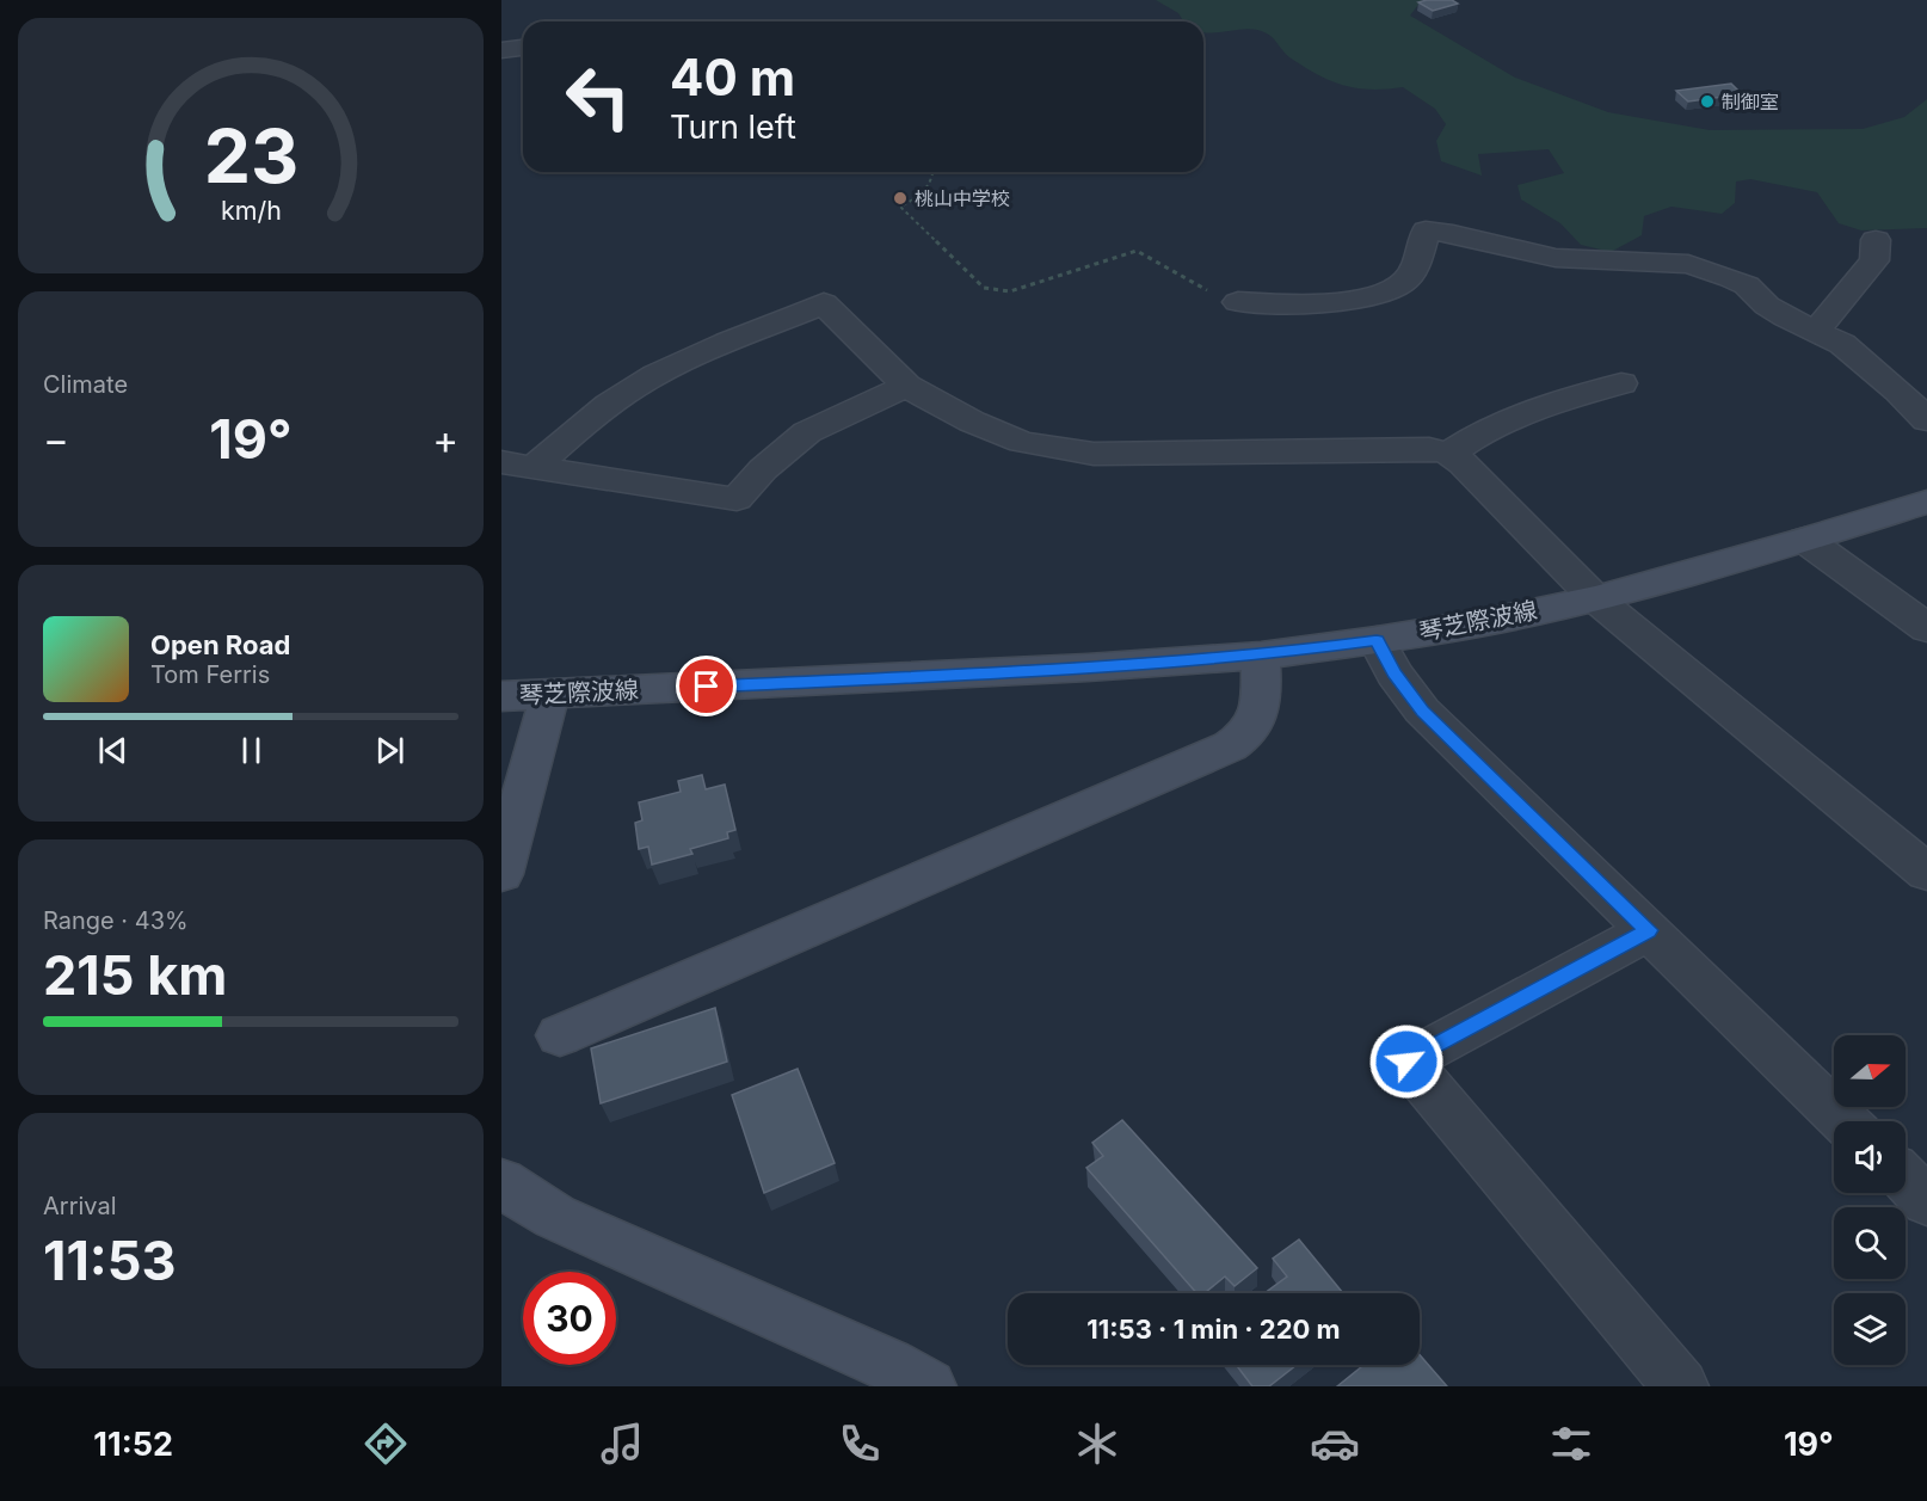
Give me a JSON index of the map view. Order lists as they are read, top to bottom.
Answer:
{
  "streets": {
    "main road": ["琴芝際波線"]
  },
  "places": ["制御室", "桃山中学校"],
  "north": "right",
  "page": {
    "turn": ["40 m", "Turn left"],
    "tile": [
      "Climate",
      ["Range · 43%", "215 km"],
      ["Arrival", "11:53"]
    ],
    "heat": ["−", "19°", "+"],
    "song": ["Open Road", "Tom Ferris"],
    "limit": "30",
    "trip": "11:53 · 1 min · 220 m",
    "tabs": ["11:52", "19°"],
    "gauge": ["23", "km/h"]
  }
}
